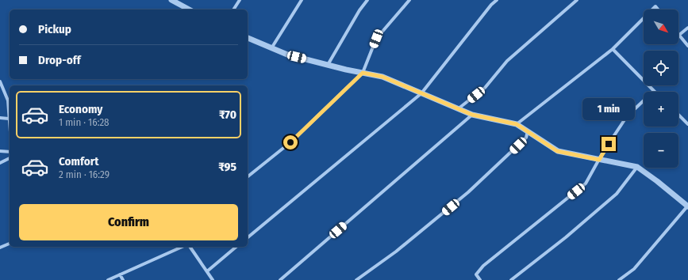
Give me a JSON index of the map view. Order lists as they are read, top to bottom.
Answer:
{
  "north": "bottom right",
  "page": {
    "map_buttons": ["+", "−"],
    "banner": ["Pickup", "Drop-off"],
    "list": [
      {
        "name": "Economy",
        "note": "1 min · 16:28",
        "value": "₹70"
      },
      {
        "name": "Comfort",
        "note": "2 min · 16:29",
        "value": "₹95"
      }
    ],
    "bubble": "1 min",
    "buttons": "Confirm"
  }
}
